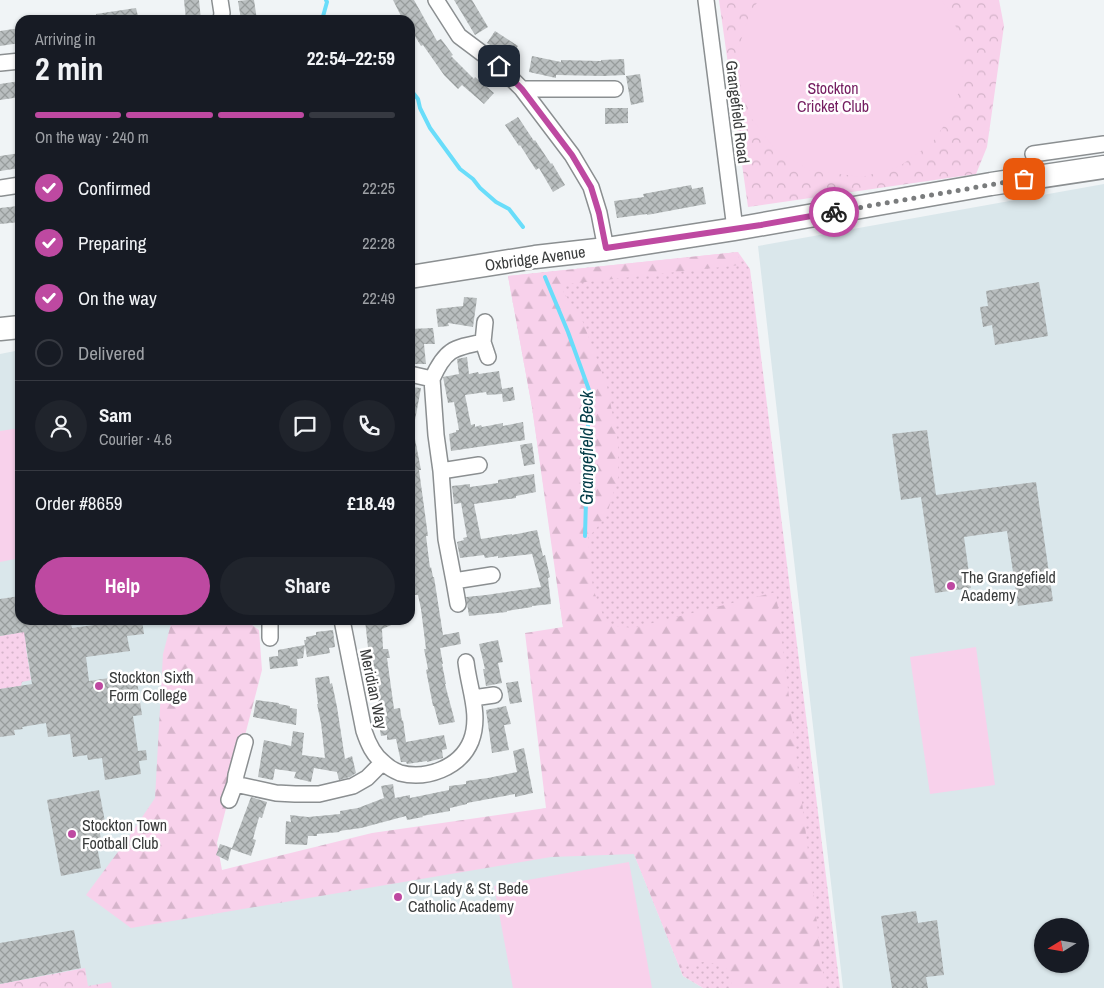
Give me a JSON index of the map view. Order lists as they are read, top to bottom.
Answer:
{
  "streets": {
    "main road": ["Oxbridge Avenue"],
    "street": ["Grangefield Road", "Meridian Way"]
  },
  "crossings": [
    ["Grangefield Road", "Oxbridge Avenue"]
  ],
  "water": ["Grangefield Beck"],
  "parks": ["Stockton Cricket Club"],
  "places": [
    "The Grangefield Academy",
    "Stockton Sixth Form College",
    "Stockton Town Football Club",
    "Our Lady & St. Bede Catholic Academy"
  ],
  "north": "left",
  "page": {
    "heading": ["2 min", "Arriving in", "22:54–22:59"],
    "panel": [
      "Sam",
      "Courier · 4.6",
      "Order #8659",
      "£18.49"
    ],
    "bar": "On the way · 240 m",
    "list": [
      ["Confirmed", "22:25"],
      ["Preparing", "22:28"],
      ["On the way", "22:49"],
      "Delivered"
    ],
    "buttons": ["Help", "Share"]
  }
}
